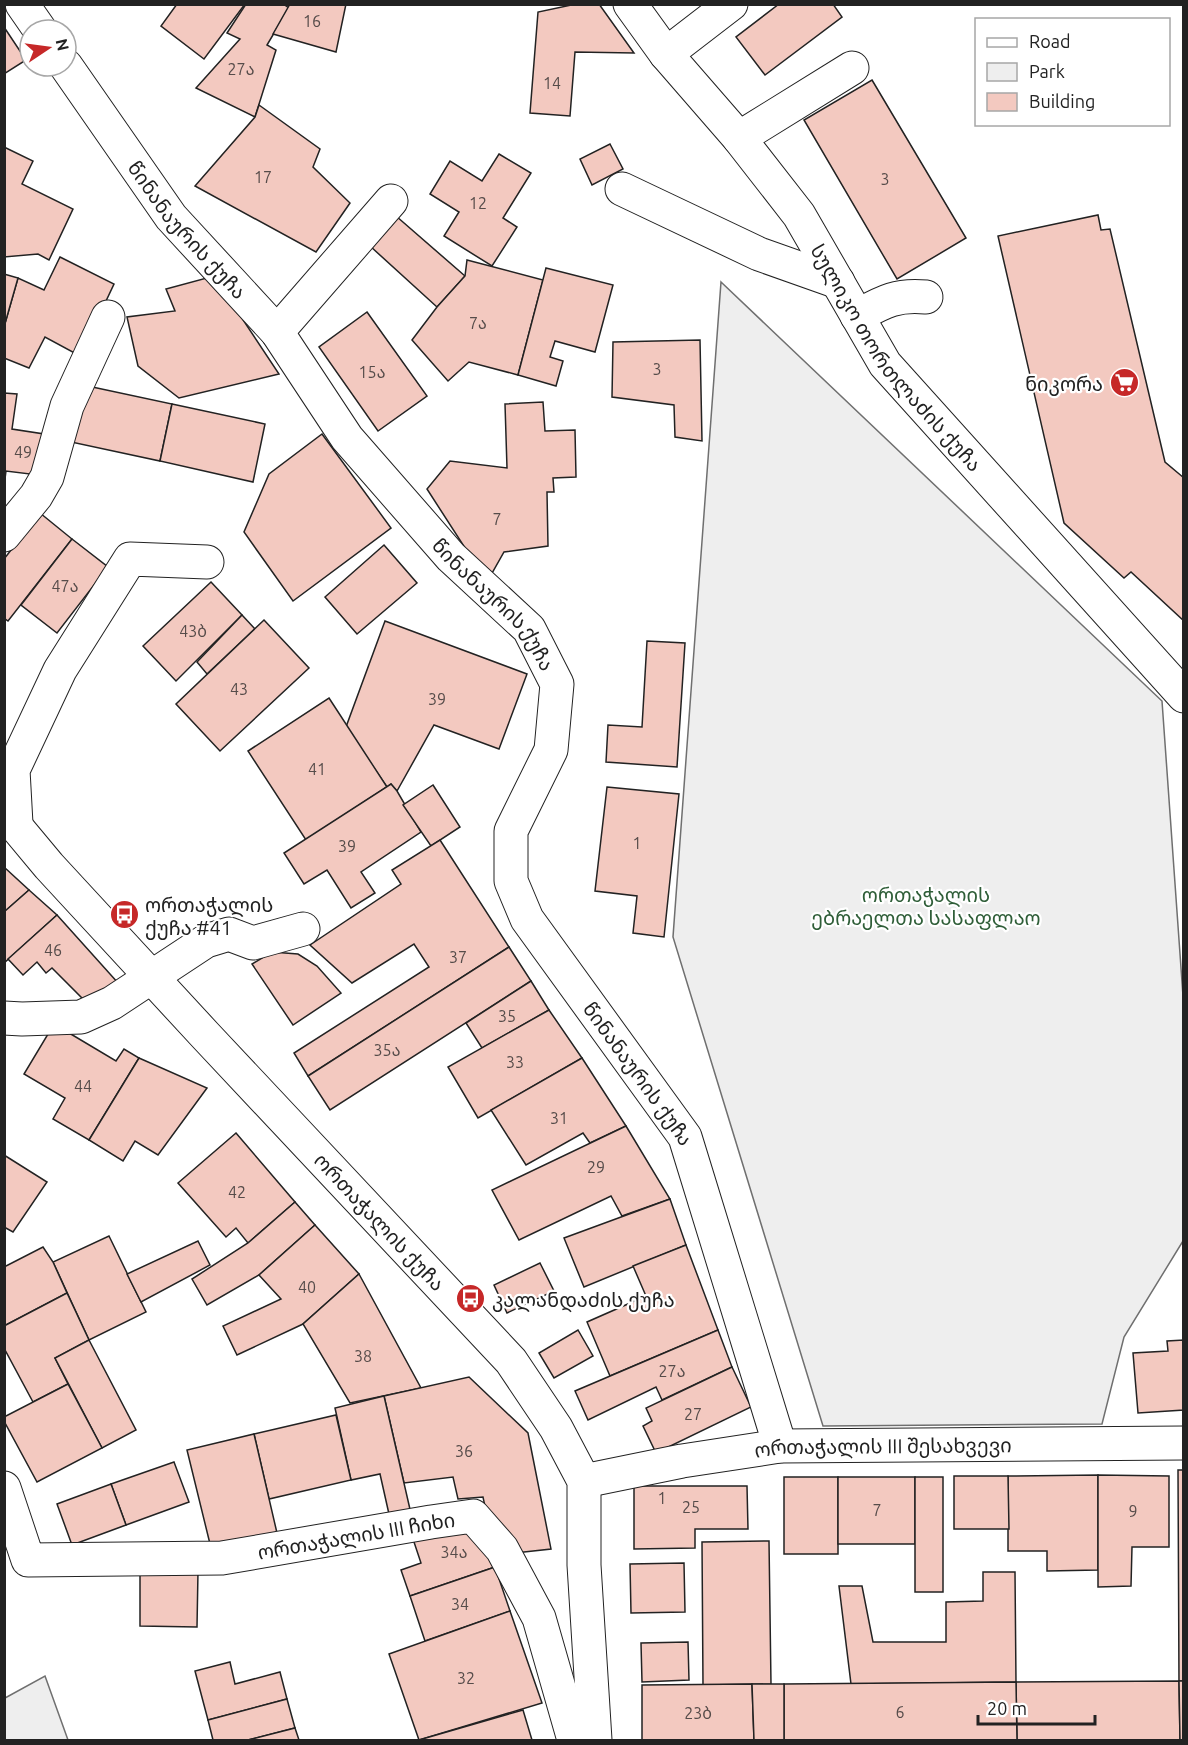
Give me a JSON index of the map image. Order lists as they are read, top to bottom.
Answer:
{
  "streets": {
    "street": [
      "წინანაურის ქუჩა",
      "სულიკო თორთლაძის ქუჩა",
      "ორთაჭალის ქუჩა",
      "ორთაჭალის III შესახვევი",
      "ორთაჭალის III ჩიხი"
    ]
  },
  "crossings": [
    ["წინანაურის ქუჩა", "ორთაჭალის III შესახვევი"],
    ["ორთაჭალის ქუჩა", "ორთაჭალის III შესახვევი"]
  ],
  "parks": ["ორთაჭალის ებრაელთა სასაფლაო"],
  "places": {
    "supermarket": ["ნიკორა"],
    "bus stop": ["ორთაჭალის ქუჩა #41", "კალანდაძის ქუჩა"]
  },
  "house_numbers": [
    "16",
    "27ა",
    "14",
    "17",
    "3",
    "12",
    "7ა",
    "3",
    "15ა",
    "49",
    "7",
    "47ა",
    "43ბ",
    "43",
    "39",
    "41",
    "1",
    "39",
    "46",
    "37",
    "35",
    "35ა",
    "33",
    "44",
    "31",
    "29",
    "42",
    "40",
    "38",
    "27ა",
    "27",
    "36",
    "1",
    "25",
    "7",
    "9",
    "34ა",
    "34",
    "32",
    "6",
    "23ბ"
  ],
  "legend": ["Road", "Park", "Building"],
  "scale_bar": "20 m",
  "north": "right"
}
